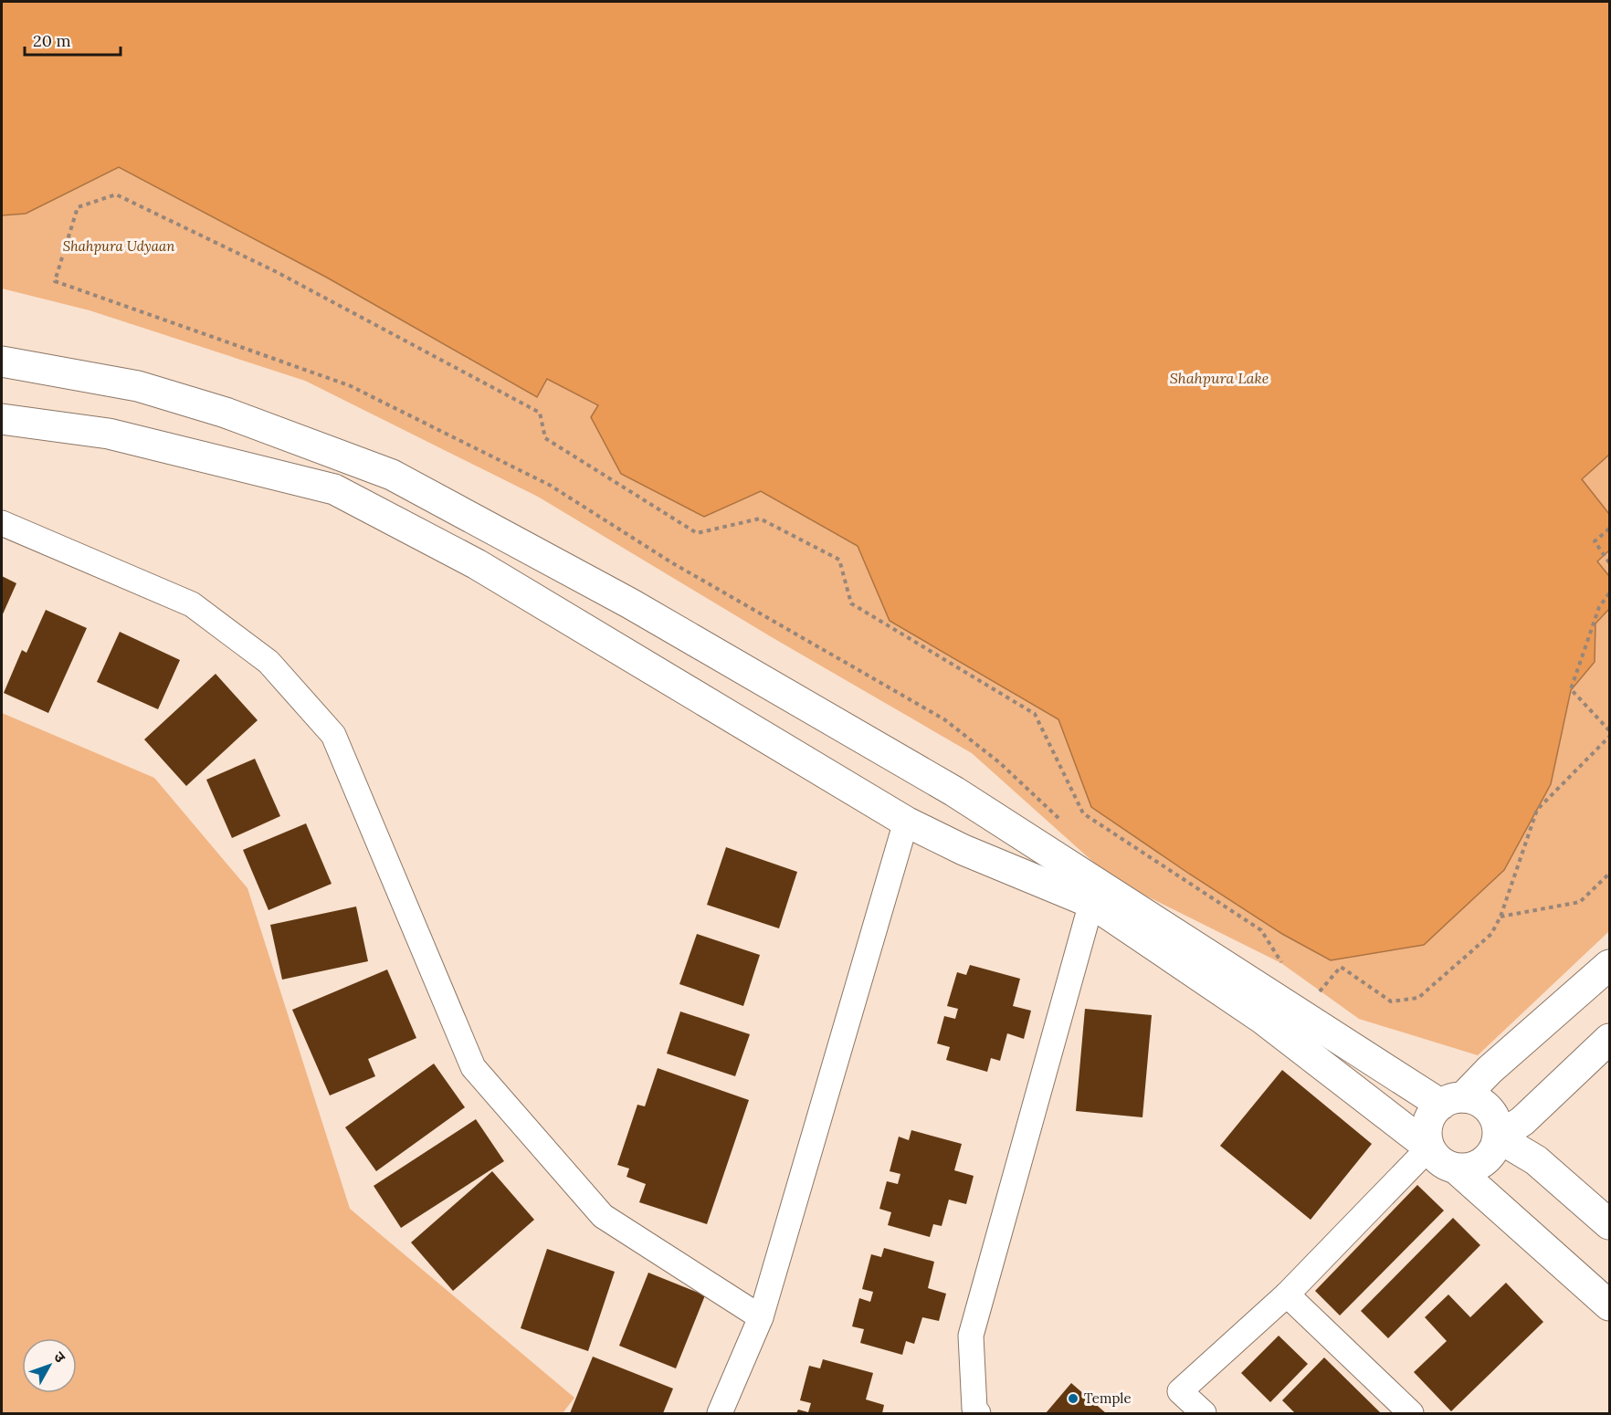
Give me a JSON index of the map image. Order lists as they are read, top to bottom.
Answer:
{
  "water": ["Shahpura Lake"],
  "parks": ["Shahpura Udyaan"],
  "places": ["Temple"],
  "scale_bar": "20 m",
  "north": "top right"
}
